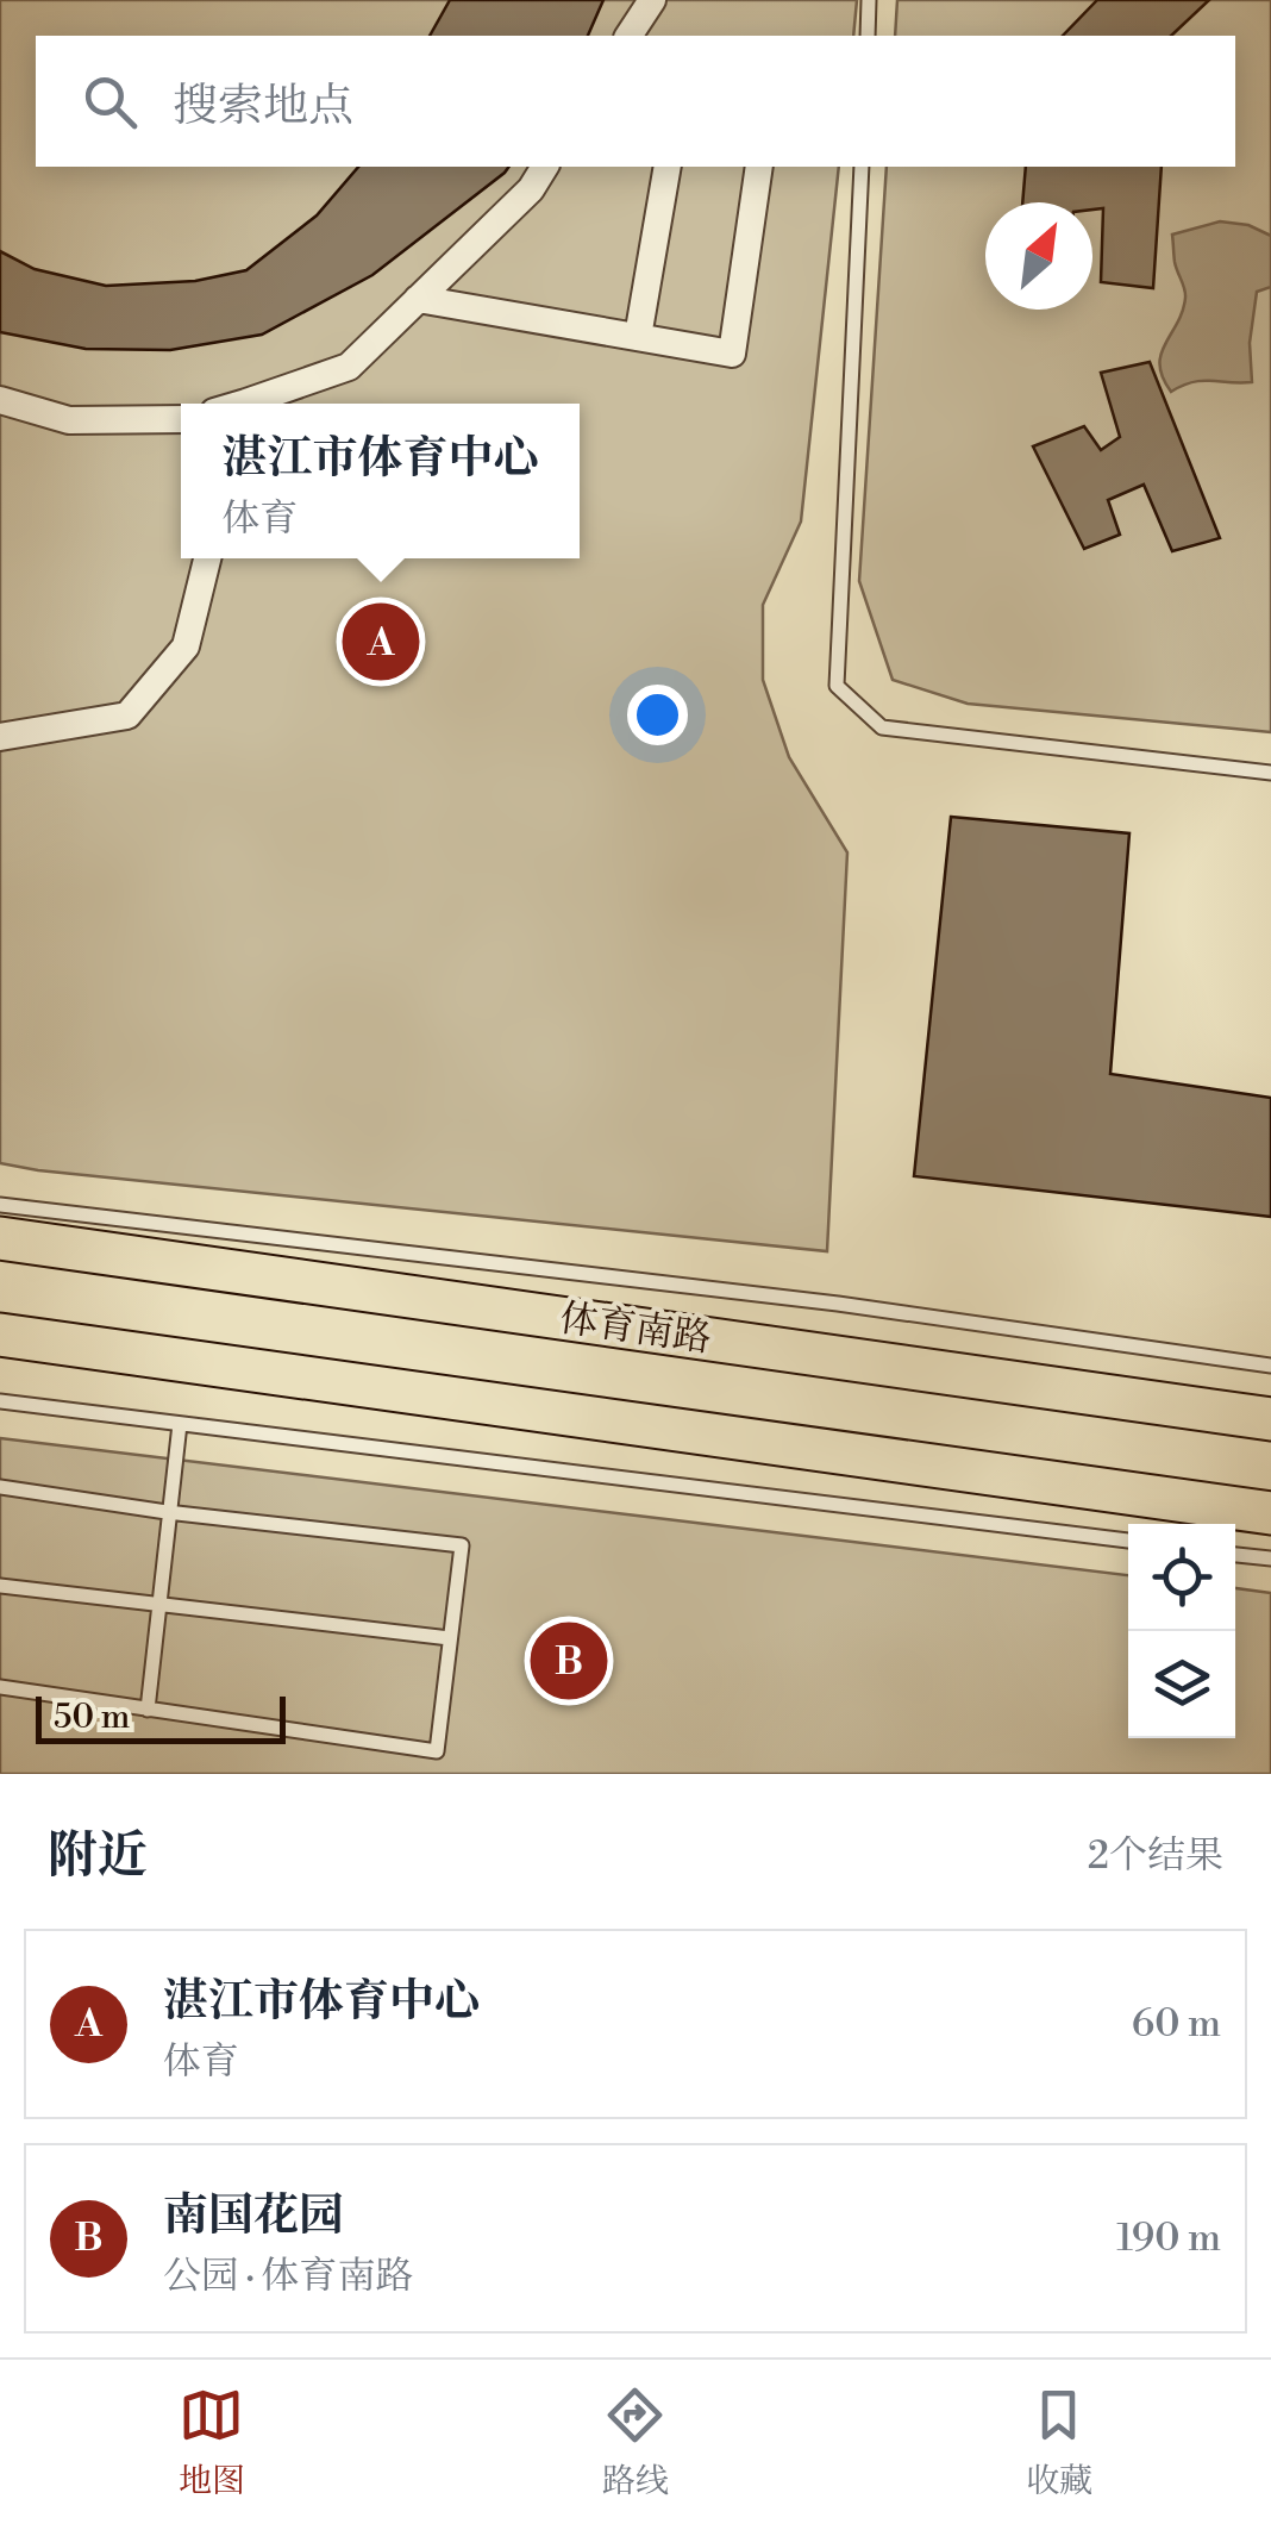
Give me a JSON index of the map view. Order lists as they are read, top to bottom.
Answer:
{
  "streets": {
    "main road": ["体育南路"]
  },
  "scale_bar": "50 m",
  "north": "top right",
  "page": {
    "search": "搜索地点",
    "popup": ["湛江市体育中心", "体育"],
    "pins": ["A", "B"],
    "scale": "50 m",
    "heading": ["附近", "2个结果"],
    "list": [
      {
        "mark": "A",
        "name": "湛江市体育中心",
        "note": "体育",
        "value": "60 m"
      },
      {
        "mark": "B",
        "name": "南国花园",
        "note": "公园 · 体育南路",
        "value": "190 m"
      }
    ],
    "nav": ["地图", "路线", "收藏"]
  }
}
